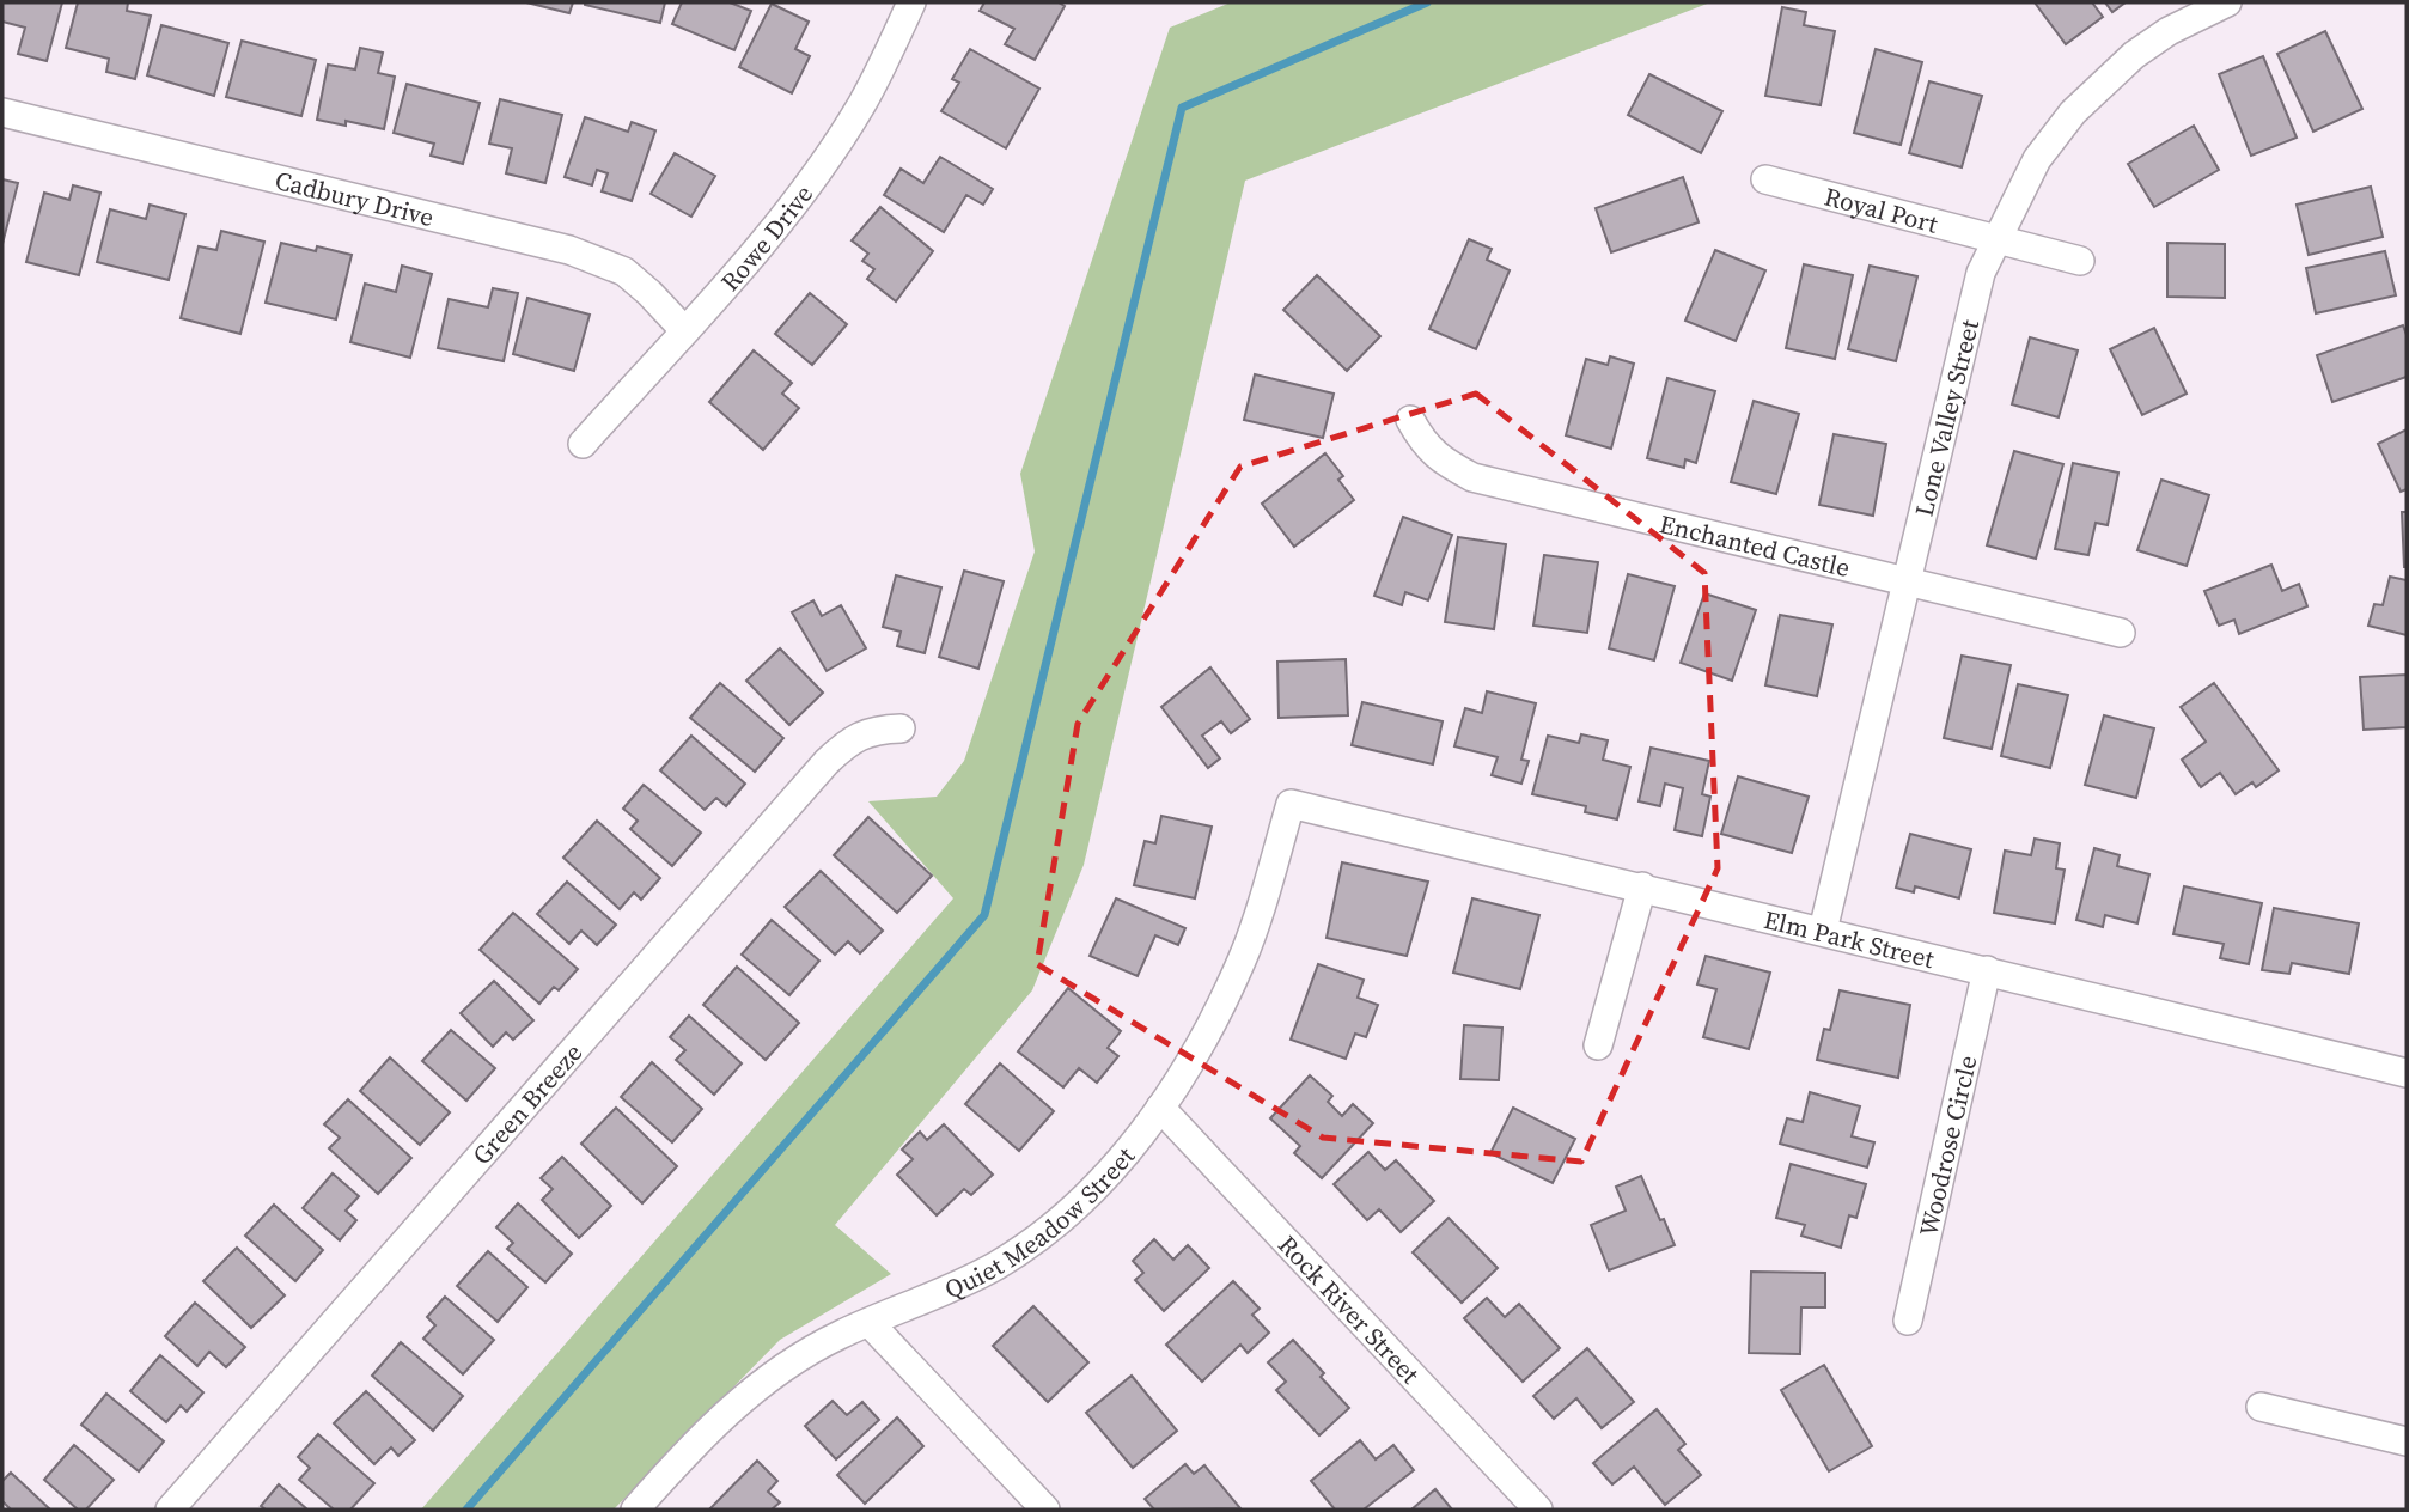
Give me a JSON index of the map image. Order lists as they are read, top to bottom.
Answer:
{
  "streets": {
    "street": [
      "Cadbury Drive",
      "Royal Port",
      "Rowe Drive",
      "Lone Valley Street",
      "Enchanted Castle",
      "Elm Park Street",
      "Green Breeze",
      "Woodrose Circle",
      "Quiet Meadow Street",
      "Rock River Street"
    ]
  },
  "crossings": [
    ["Cadbury Drive", "Rowe Drive"],
    ["Royal Port", "Lone Valley Street"],
    ["Lone Valley Street", "Enchanted Castle"],
    ["Lone Valley Street", "Elm Park Street"],
    ["Elm Park Street", "Woodrose Circle"],
    ["Elm Park Street", "Quiet Meadow Street"],
    ["Quiet Meadow Street", "Rock River Street"]
  ]
}
